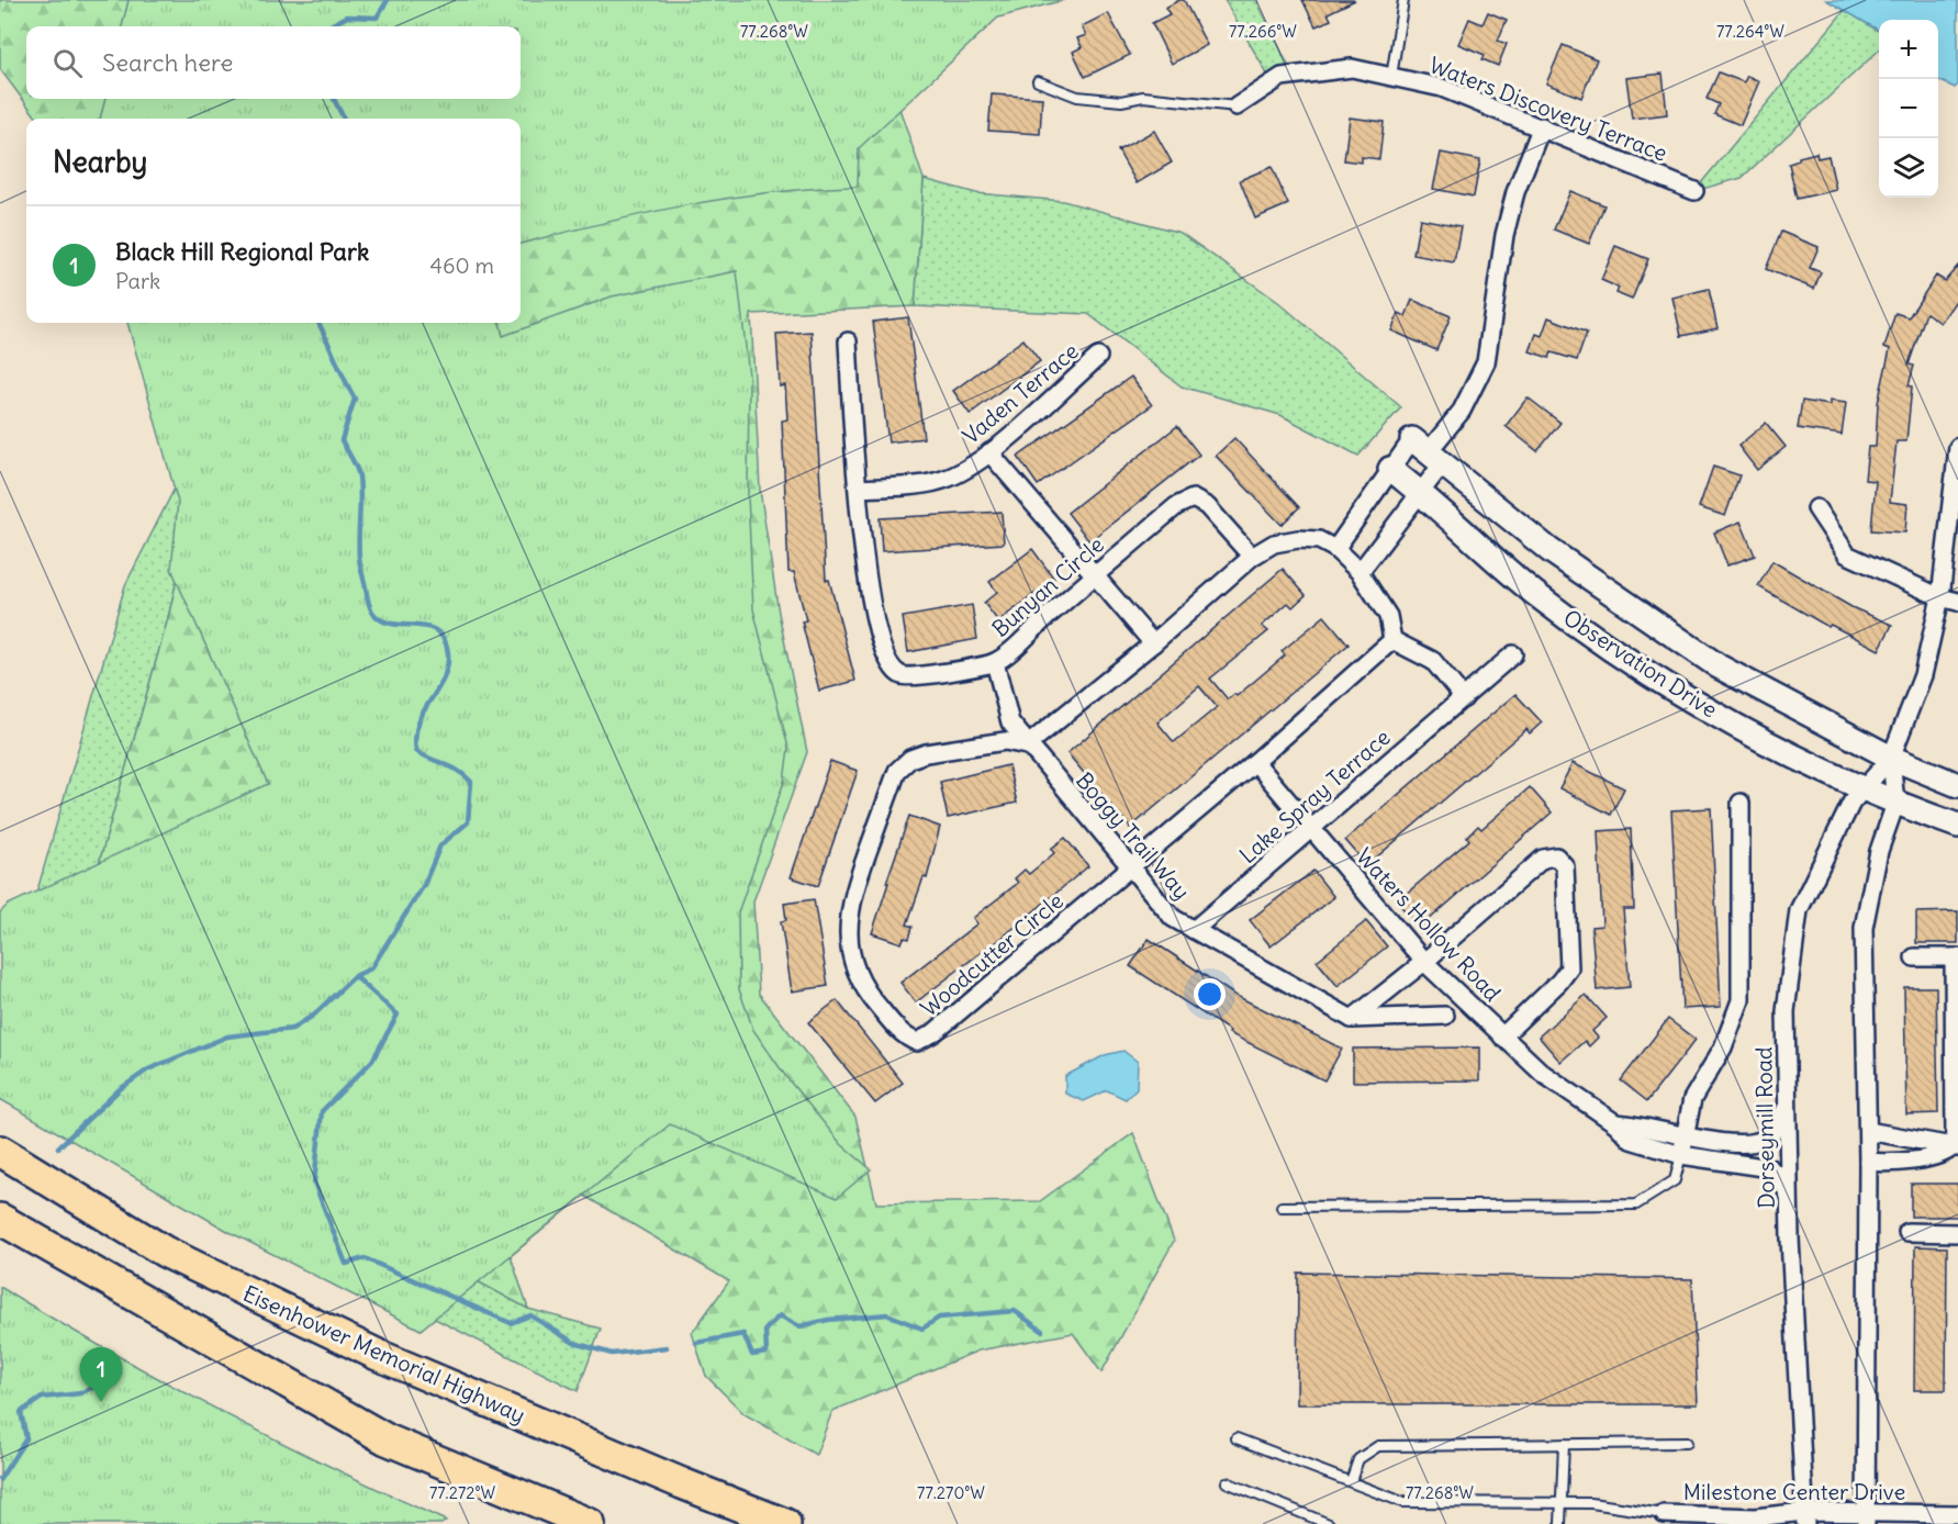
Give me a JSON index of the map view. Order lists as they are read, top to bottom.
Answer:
{
  "streets": {
    "highway": ["Eisenhower Memorial Highway"],
    "street": [
      "Waters Discovery Terrace",
      "Vaden Terrace",
      "Bunyan Circle",
      "Observation Drive",
      "Lake Spray Terrace",
      "Boggy Trail Way",
      "Waters Hollow Road",
      "Woodcutter Circle",
      "Dorseymill Road",
      "Milestone Center Drive"
    ]
  },
  "crossings": [
    ["Vaden Terrace", "Bunyan Circle"],
    ["Bunyan Circle", "Boggy Trail Way"],
    ["Observation Drive", "Dorseymill Road"],
    ["Lake Spray Terrace", "Boggy Trail Way"],
    ["Lake Spray Terrace", "Waters Hollow Road"],
    ["Boggy Trail Way", "Woodcutter Circle"],
    ["Waters Hollow Road", "Woodcutter Circle"],
    ["Waters Hollow Road", "Dorseymill Road"],
    ["Dorseymill Road", "Milestone Center Drive"]
  ],
  "page": {
    "map_buttons": ["+", "−"],
    "search": "Search here",
    "heading": "Nearby",
    "list": [
      {
        "mark": "1",
        "name": "Black Hill Regional Park",
        "note": "Park",
        "value": "460 m"
      }
    ],
    "pins": "1"
  },
  "coordinates": [
    "77.268°W",
    "77.264°W",
    "77.266°W",
    "77.272°W",
    "77.270°W"
  ]
}
